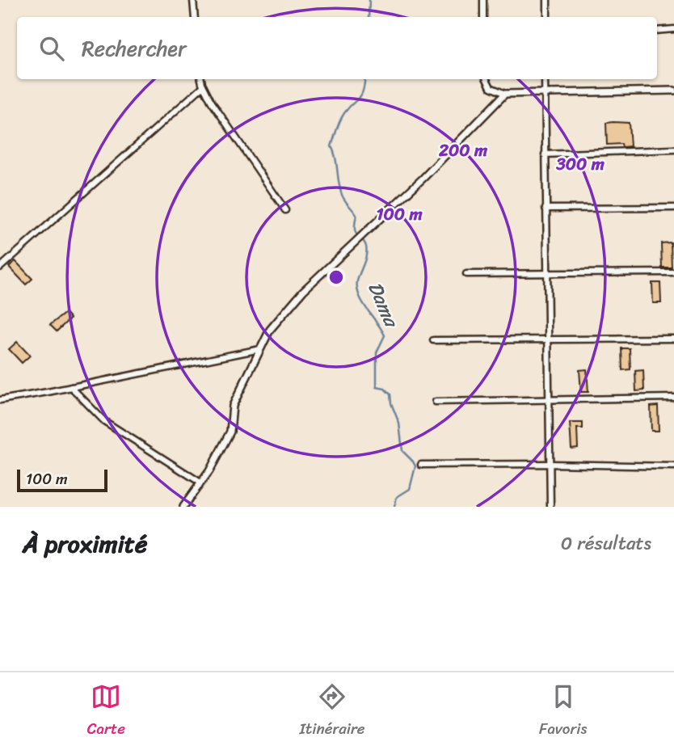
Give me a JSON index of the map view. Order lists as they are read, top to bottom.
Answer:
{
  "water": ["Dama"],
  "scale_bar": "100 m",
  "page": {
    "search": "Rechercher",
    "scale": "100 m",
    "heading": ["À proximité", "0 résultats"],
    "nav": ["Carte", "Itinéraire", "Favoris"]
  },
  "rings": ["200 m", "300 m", "100 m"]
}
